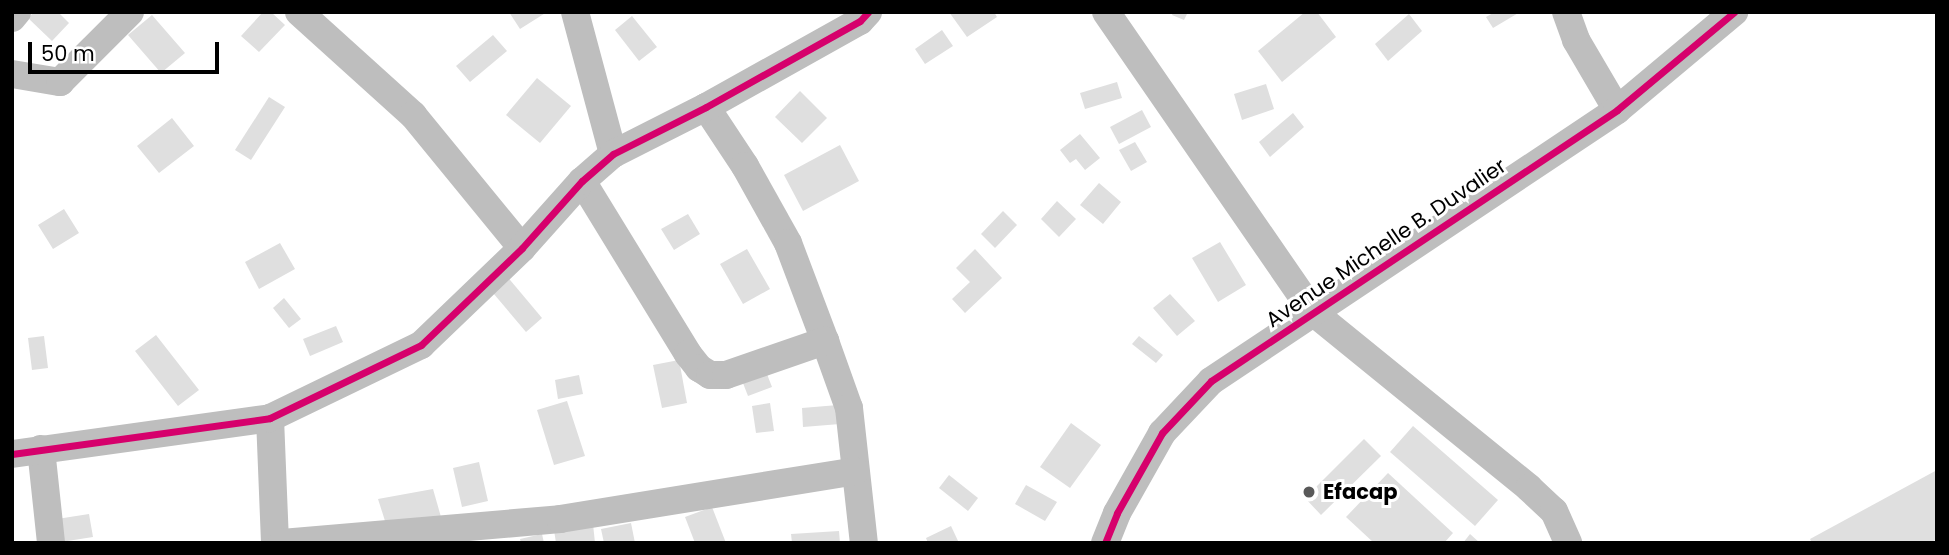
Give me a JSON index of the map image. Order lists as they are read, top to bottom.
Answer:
{
  "streets": {
    "street": ["Avenue Michelle B. Duvalier"]
  },
  "places": ["Efacap"],
  "scale_bar": "50 m"
}
